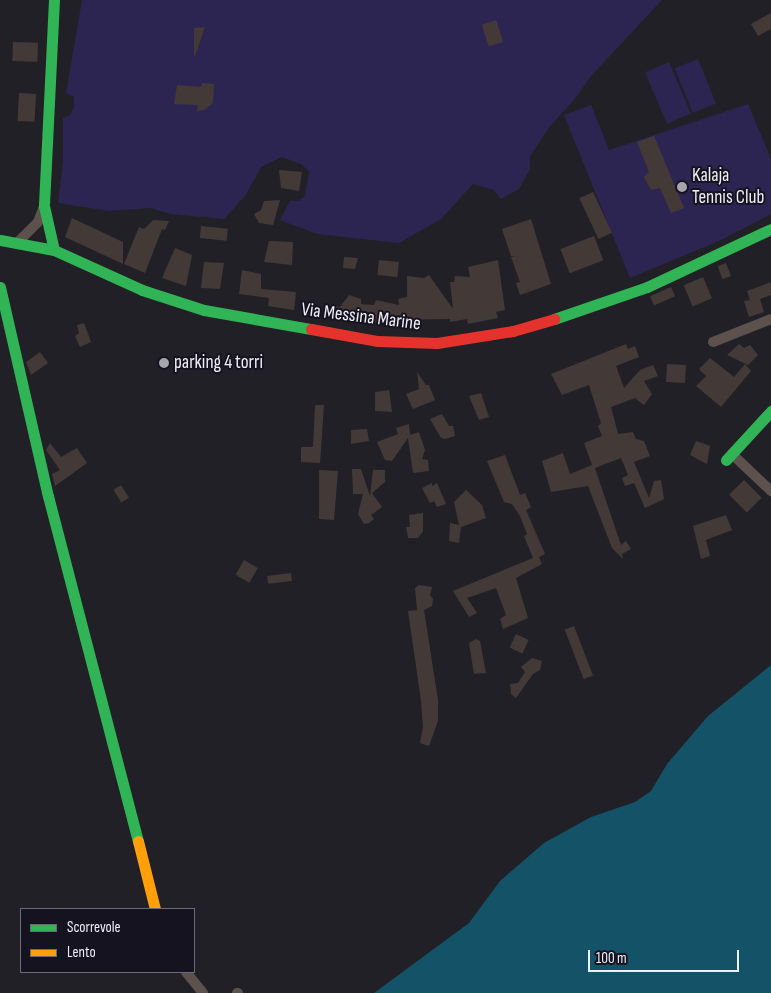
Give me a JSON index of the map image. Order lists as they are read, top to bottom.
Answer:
{
  "streets": {
    "street": ["Via Messina Marine"]
  },
  "places": ["Kalaja Tennis Club", "parking 4 torri"],
  "legend": ["Scorrevole", "Lento"],
  "scale_bar": "100 m"
}
